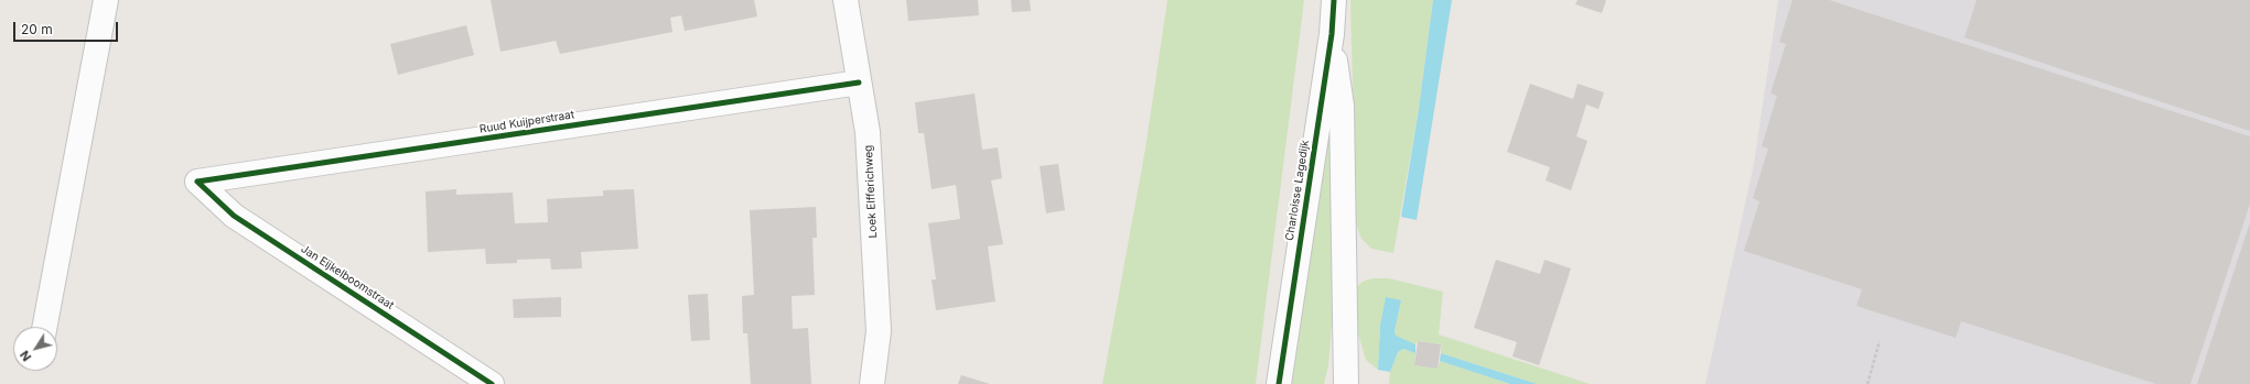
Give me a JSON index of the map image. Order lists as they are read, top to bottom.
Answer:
{
  "streets": {
    "street": [
      "Ruud Kuijperstraat",
      "Charloisse Lagedijk",
      "Loek Elfferichweg",
      "Jan Eijkelboomstraat"
    ]
  },
  "crossings": [
    ["Ruud Kuijperstraat", "Loek Elfferichweg"],
    ["Ruud Kuijperstraat", "Jan Eijkelboomstraat"]
  ],
  "scale_bar": "20 m",
  "north": "bottom left"
}
